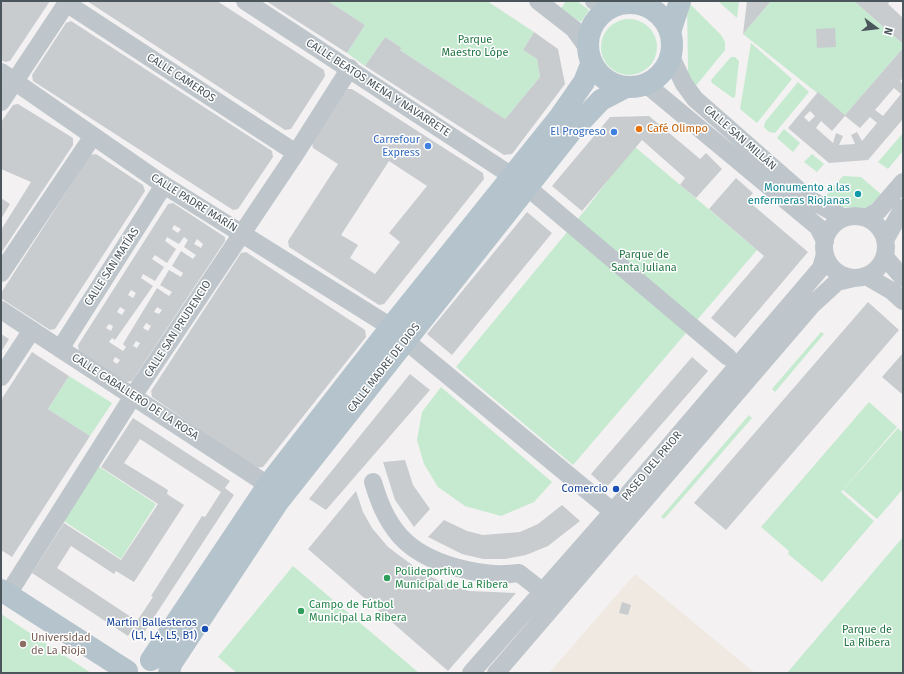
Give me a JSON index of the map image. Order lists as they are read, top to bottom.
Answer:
{
  "streets": {
    "main road": ["CALLE MADRE DE DIOS"],
    "street": [
      "CALLE CAMEROS",
      "CALLE BEATOS MENA Y NAVARRETE",
      "CALLE SAN MILLÁN",
      "CALLE PADRE MARÍN",
      "CALLE SAN MATÍAS",
      "CALLE SAN PRUDENCIO",
      "CALLE CABALLERO DE LA ROSA",
      "PASEO DEL PRIOR"
    ]
  },
  "crossings": [
    ["CALLE CAMEROS", "CALLE SAN PRUDENCIO"],
    ["CALLE BEATOS MENA Y NAVARRETE", "CALLE SAN PRUDENCIO"],
    ["CALLE BEATOS MENA Y NAVARRETE", "CALLE MADRE DE DIOS"],
    ["CALLE SAN MILLÁN", "CALLE MADRE DE DIOS"],
    ["CALLE SAN MILLÁN", "PASEO DEL PRIOR"],
    ["CALLE PADRE MARÍN", "CALLE SAN MATÍAS"],
    ["CALLE PADRE MARÍN", "CALLE SAN PRUDENCIO"],
    ["CALLE PADRE MARÍN", "CALLE MADRE DE DIOS"],
    ["CALLE SAN MATÍAS", "CALLE CABALLERO DE LA ROSA"],
    ["CALLE SAN PRUDENCIO", "CALLE CABALLERO DE LA ROSA"],
    ["CALLE MADRE DE DIOS", "CALLE CABALLERO DE LA ROSA"]
  ],
  "parks": ["Parque Maestro Lópe", "Parque de Santa Juliana", "Parque de La Ribera"],
  "places": [
    "Café Olimpo",
    "El Progreso",
    "Carrefour Express",
    "Monumento a las enfermeras Riojanas",
    "Comercio",
    "Polideportivo Municipal de La Ribera",
    "Campo de Fútbol Municipal La Ribera",
    "Martín Ballesteros (L1, L4, L5, B1)",
    "Universidad de La Rioja"
  ],
  "north": "right"
}
